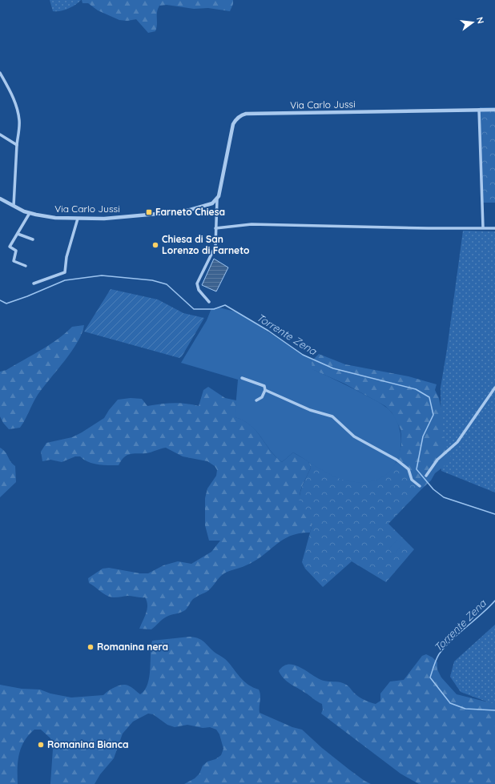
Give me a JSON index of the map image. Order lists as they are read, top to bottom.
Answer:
{
  "streets": {
    "street": ["Via Carlo Jussi"]
  },
  "water": ["Torrente Zena"],
  "places": {
    "transit": ["Farneto Chiesa"],
    "other": ["Chiesa di San Lorenzo di Farneto", "Romanina nera", "Romanina Bianca"]
  },
  "north": "right"
}
